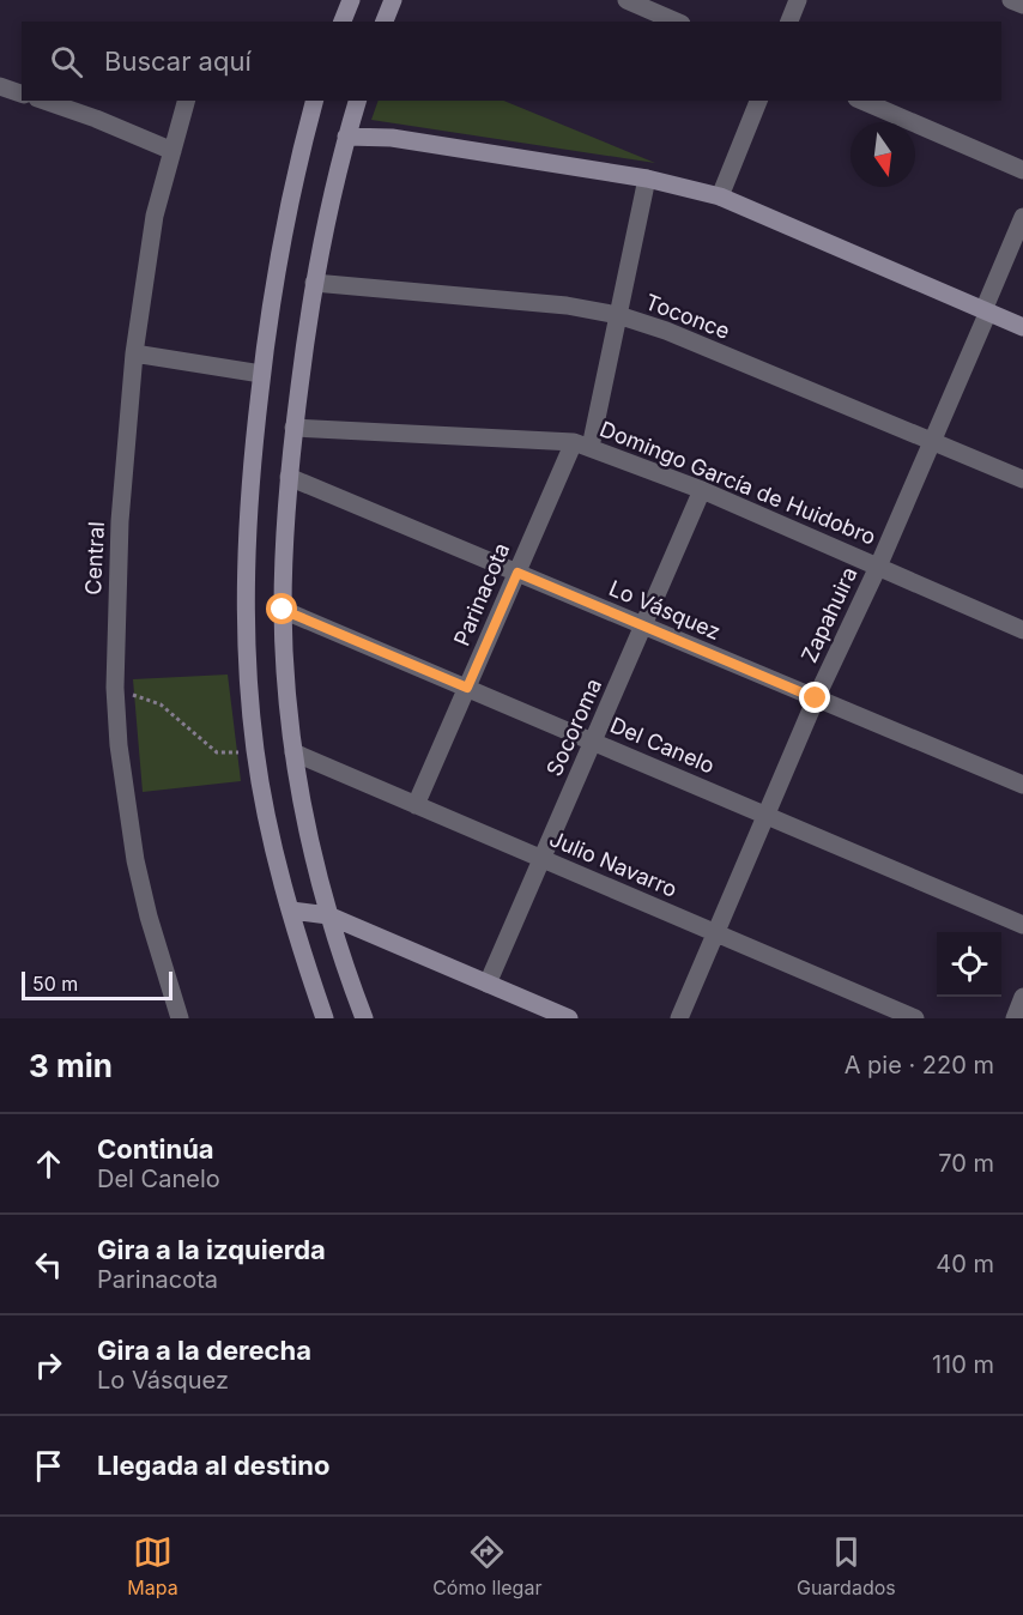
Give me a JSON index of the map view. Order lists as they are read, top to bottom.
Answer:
{
  "streets": {
    "street": [
      "Toconce",
      "Domingo García de Huidobro",
      "Central",
      "Parinacota",
      "Lo Vásquez",
      "Zapahuira",
      "Socoroma",
      "Del Canelo",
      "Julio Navarro"
    ]
  },
  "crossings": [
    ["Toconce", "Parinacota"],
    ["Toconce", "Zapahuira"],
    ["Domingo García de Huidobro", "Parinacota"],
    ["Domingo García de Huidobro", "Zapahuira"],
    ["Domingo García de Huidobro", "Socoroma"],
    ["Parinacota", "Lo Vásquez"],
    ["Parinacota", "Del Canelo"],
    ["Parinacota", "Julio Navarro"],
    ["Lo Vásquez", "Zapahuira"],
    ["Lo Vásquez", "Socoroma"],
    ["Zapahuira", "Del Canelo"],
    ["Zapahuira", "Julio Navarro"],
    ["Socoroma", "Del Canelo"],
    ["Socoroma", "Julio Navarro"]
  ],
  "scale_bar": "50 m",
  "north": "bottom",
  "page": {
    "search": "Buscar aquí",
    "scale": "50 m",
    "heading": ["3 min", "A pie · 220 m"],
    "list": [
      ["Continúa", "Del Canelo", "70 m"],
      ["Gira a la izquierda", "Parinacota", "40 m"],
      ["Gira a la derecha", "Lo Vásquez", "110 m"],
      "Llegada al destino"
    ],
    "nav": ["Mapa", "Cómo llegar", "Guardados"]
  }
}
